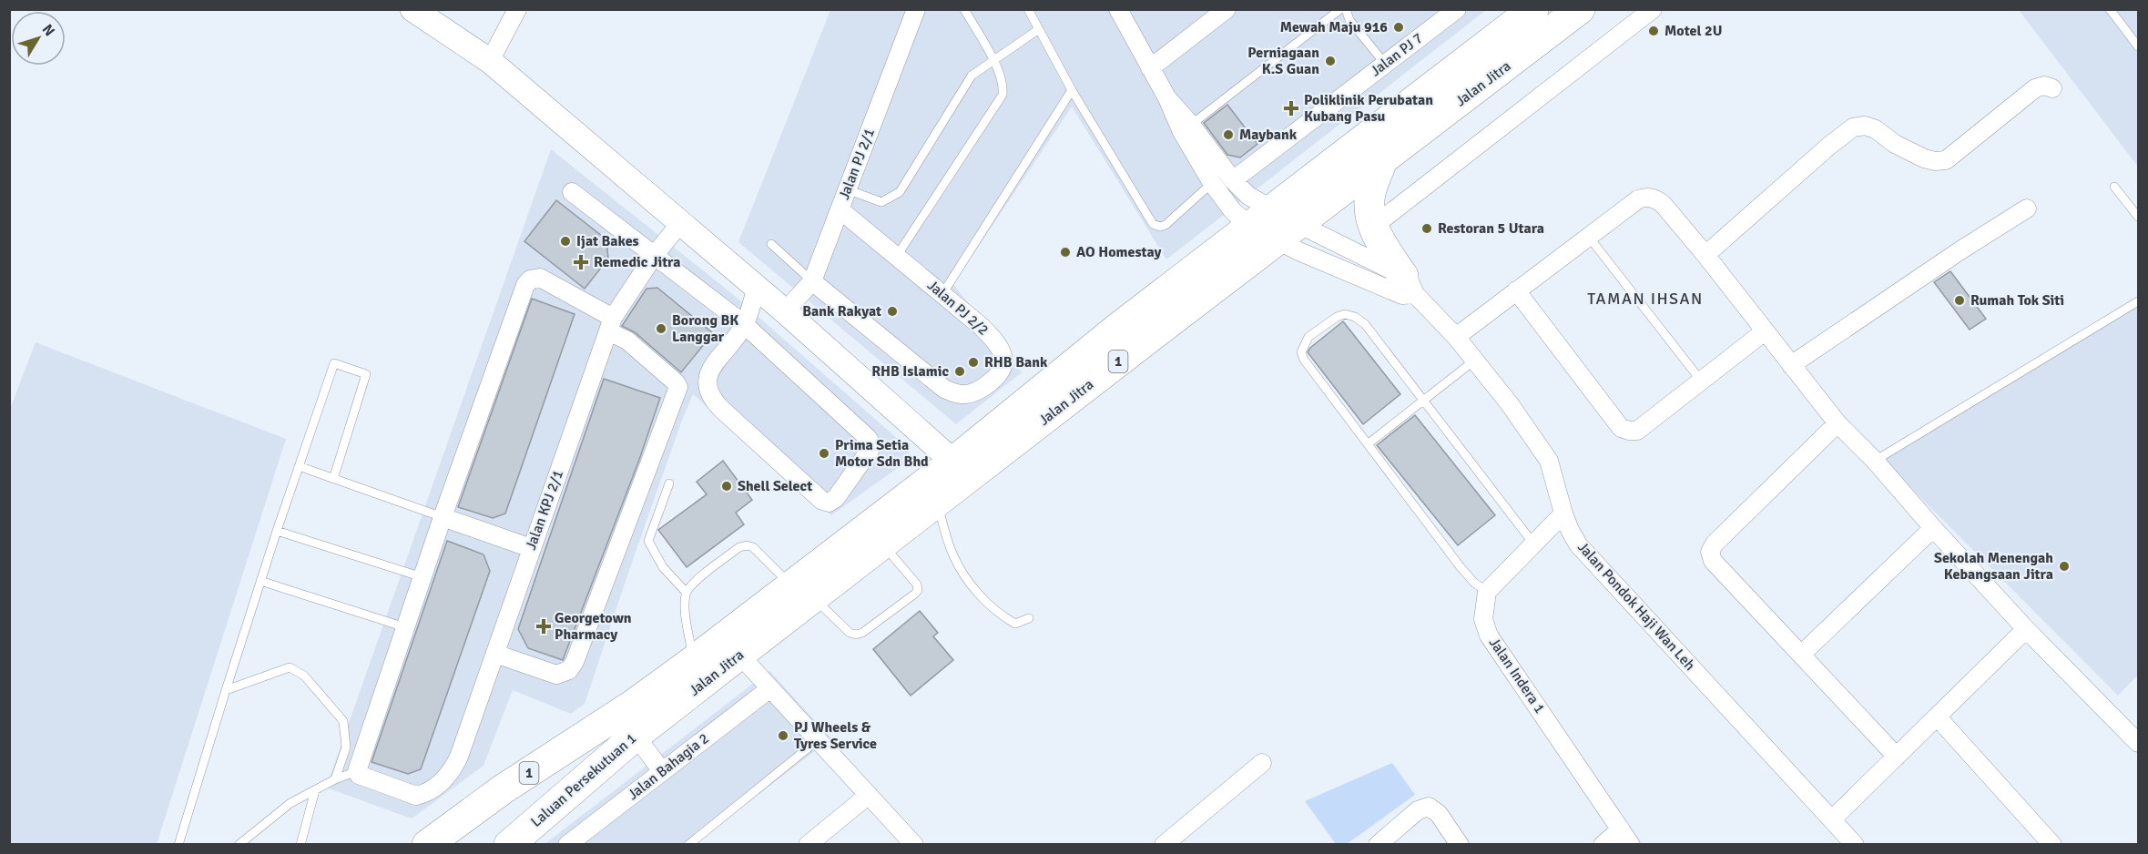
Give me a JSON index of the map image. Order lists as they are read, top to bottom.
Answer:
{
  "streets": {
    "highway": ["Jalan Jitra", "1", "Laluan Persekutuan 1"],
    "street": [
      "Jalan PJ 7",
      "Jalan PJ 2/1",
      "Jalan PJ 2/2",
      "Jalan KPJ 2/1",
      "Jalan Pondok Haji Wan Leh",
      "Jalan Indera 1",
      "Jalan Bahagia 2"
    ]
  },
  "crossings": [
    ["Jalan Jitra", "Jalan Pondok Haji Wan Leh"],
    ["Jalan Jitra", "Laluan Persekutuan 1"],
    ["Jalan PJ 2/1", "Jalan PJ 2/2"]
  ],
  "districts": ["TAMAN IHSAN"],
  "places": {
    "other": [
      "Mewah Maju 916",
      "Motel 2U",
      "Perniagaan K.S Guan",
      "Maybank",
      "Restoran 5 Utara",
      "Ijat Bakes",
      "AO Homestay",
      "Rumah Tok Siti",
      "Bank Rakyat",
      "Borong BK Langgar",
      "RHB Bank",
      "RHB Islamic",
      "Prima Setia Motor Sdn Bhd",
      "Shell Select",
      "Sekolah Menengah Kebangsaan Jitra",
      "PJ Wheels & Tyres Service"
    ],
    "health": ["Poliklinik Perubatan Kubang Pasu", "Remedic Jitra", "Georgetown Pharmacy"]
  },
  "north": "top right"
}
